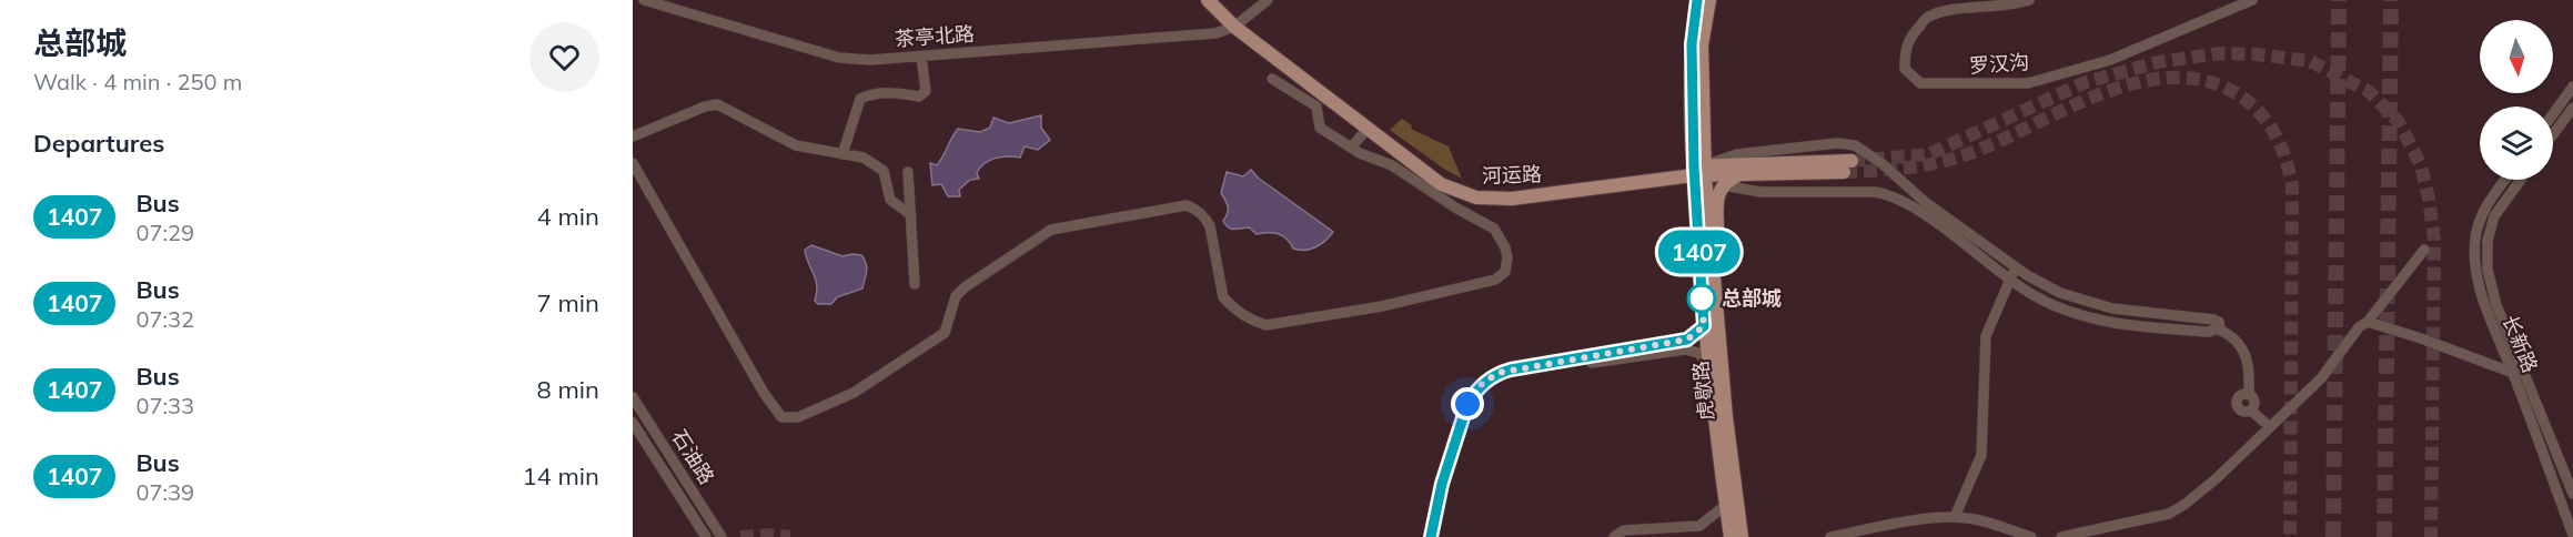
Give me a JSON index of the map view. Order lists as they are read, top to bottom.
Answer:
{
  "streets": {
    "main road": ["河运路", "虎歇路"],
    "street": [
      "茶亭北路",
      "罗汉沟",
      "长新路",
      "石油路"
    ]
  },
  "crossings": [
    ["茶亭北路", "河运路"],
    ["河运路", "虎歇路"]
  ],
  "places": ["总部城"],
  "lines": ["bus line 1407"],
  "north": "bottom",
  "page": {
    "heading": [
      ["总部城", "Walk · 4 min · 250 m"],
      "Departures"
    ],
    "on_map": "1407",
    "list": [
      {
        "mark": "1407",
        "name": "Bus",
        "note": "07:29",
        "value": "4 min"
      },
      {
        "mark": "1407",
        "name": "Bus",
        "note": "07:32",
        "value": "7 min"
      },
      {
        "mark": "1407",
        "name": "Bus",
        "note": "07:33",
        "value": "8 min"
      },
      {
        "mark": "1407",
        "name": "Bus",
        "note": "07:39",
        "value": "14 min"
      }
    ]
  }
}
